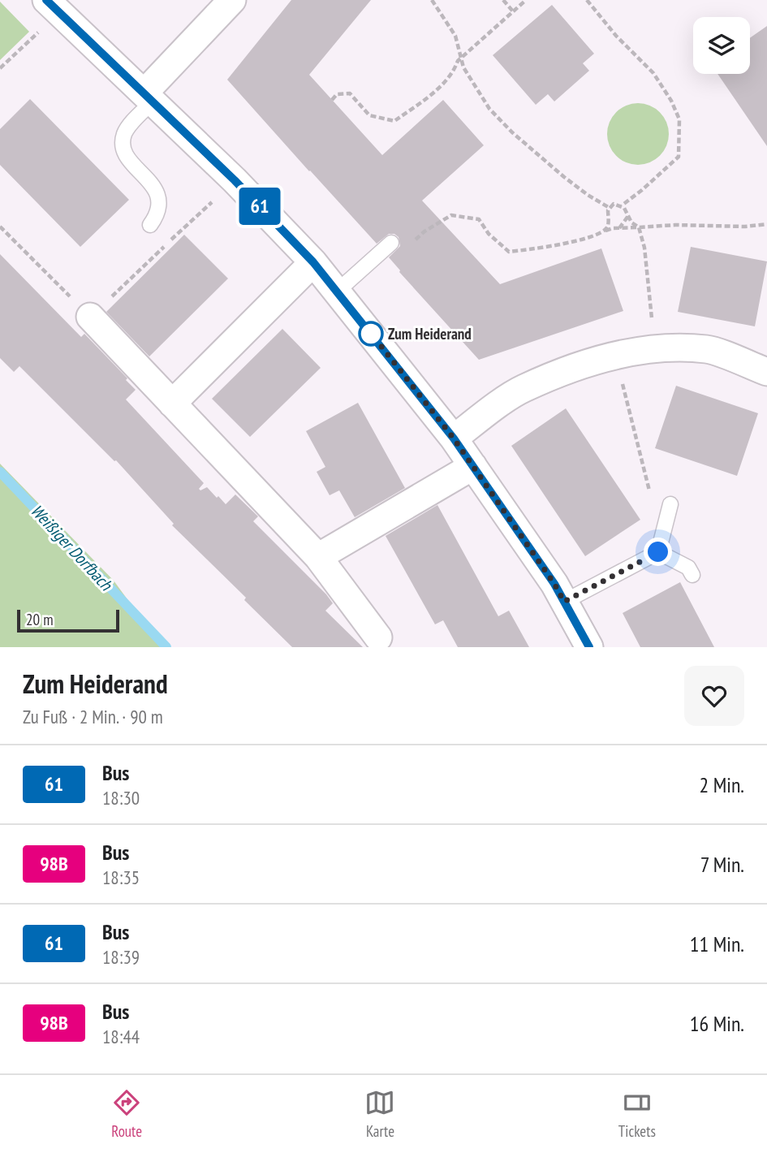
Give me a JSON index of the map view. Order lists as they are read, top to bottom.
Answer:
{
  "water": ["Weißiger Dorfbach"],
  "places": ["Zum Heiderand"],
  "lines": ["bus line 61"],
  "scale_bar": "20 m",
  "page": {
    "on_map": "61",
    "scale": "20 m",
    "heading": ["Zum Heiderand", "Zu Fuß · 2 Min. · 90 m"],
    "list": [
      {
        "mark": "61",
        "name": "Bus",
        "note": "18:30",
        "value": "2 Min."
      },
      {
        "mark": "98B",
        "name": "Bus",
        "note": "18:35",
        "value": "7 Min."
      },
      {
        "mark": "61",
        "name": "Bus",
        "note": "18:39",
        "value": "11 Min."
      },
      {
        "mark": "98B",
        "name": "Bus",
        "note": "18:44",
        "value": "16 Min."
      }
    ],
    "tabs": ["Route", "Karte", "Tickets"]
  }
}
